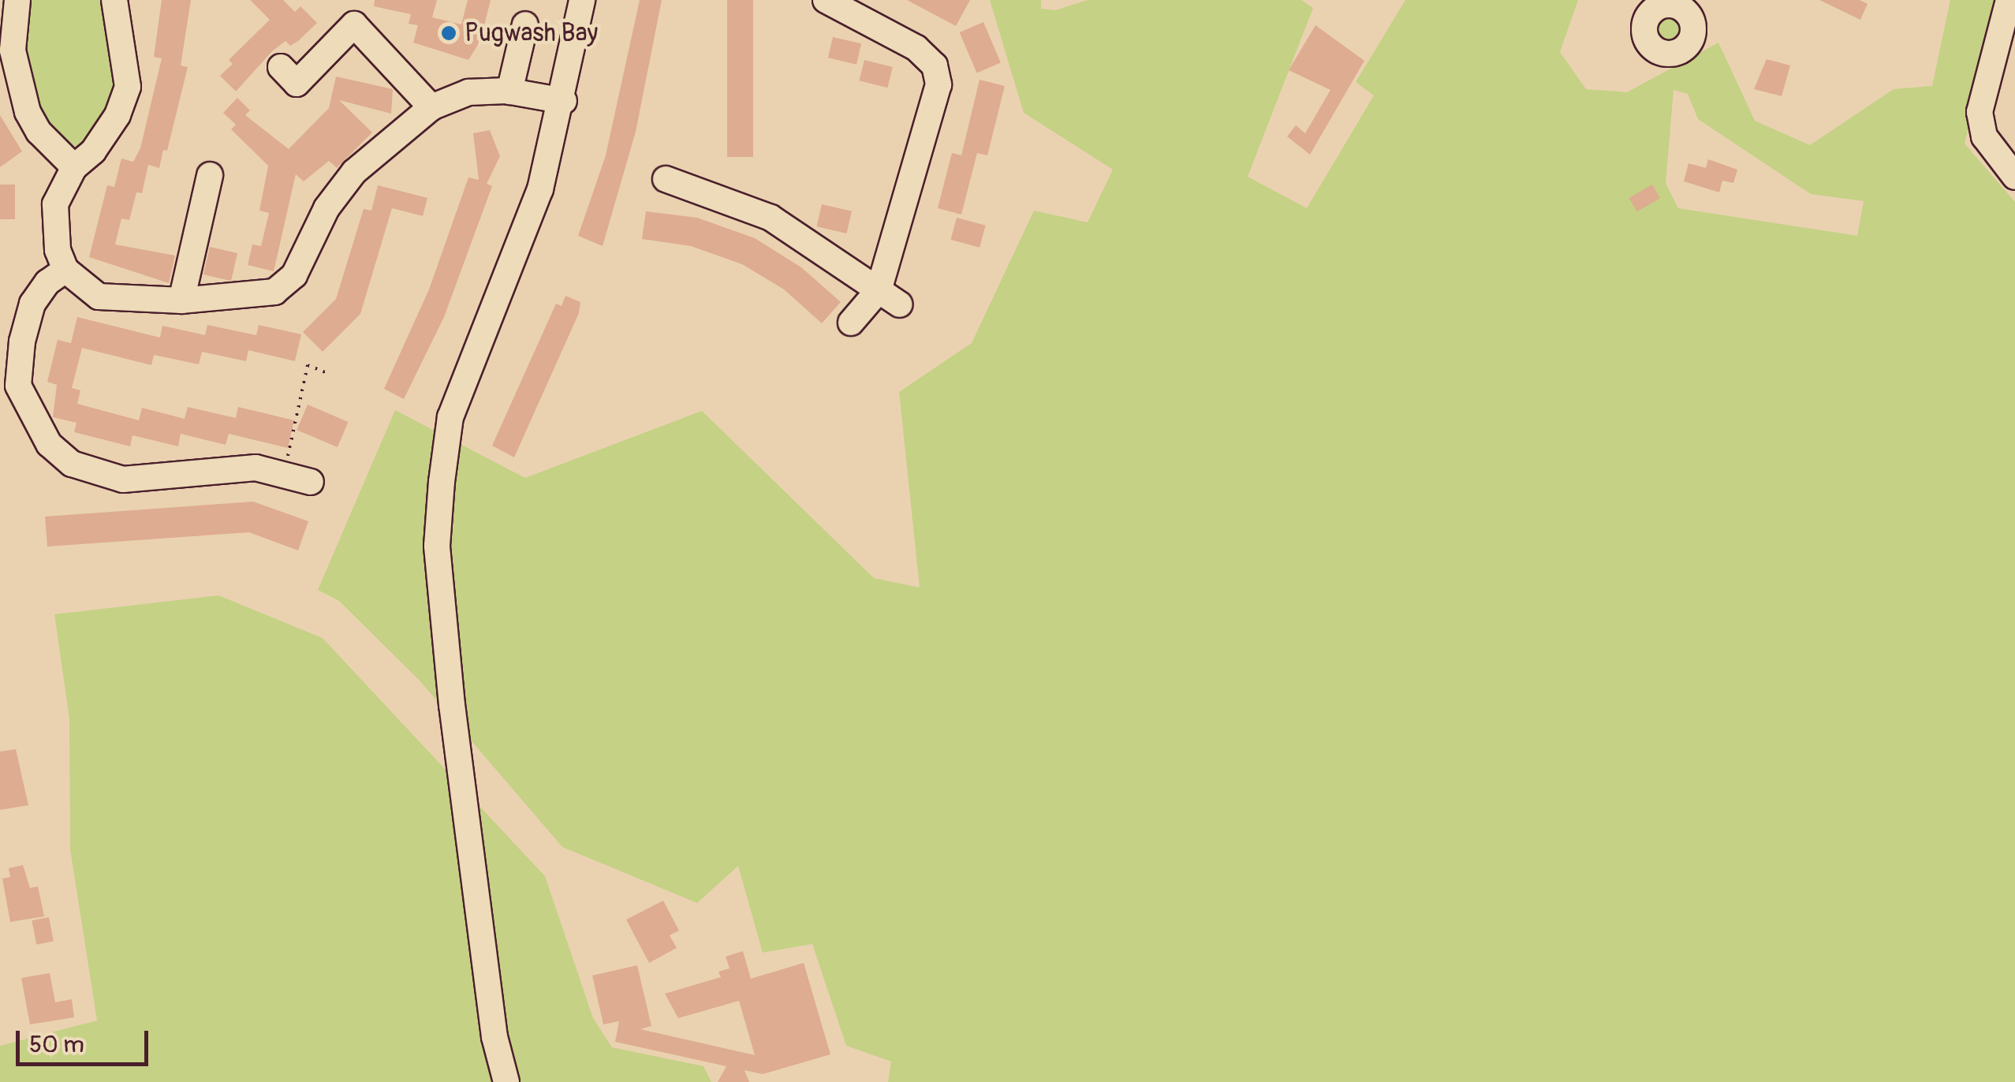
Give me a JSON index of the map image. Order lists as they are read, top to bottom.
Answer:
{
  "places": ["Pugwash Bay"],
  "scale_bar": "50 m"
}
